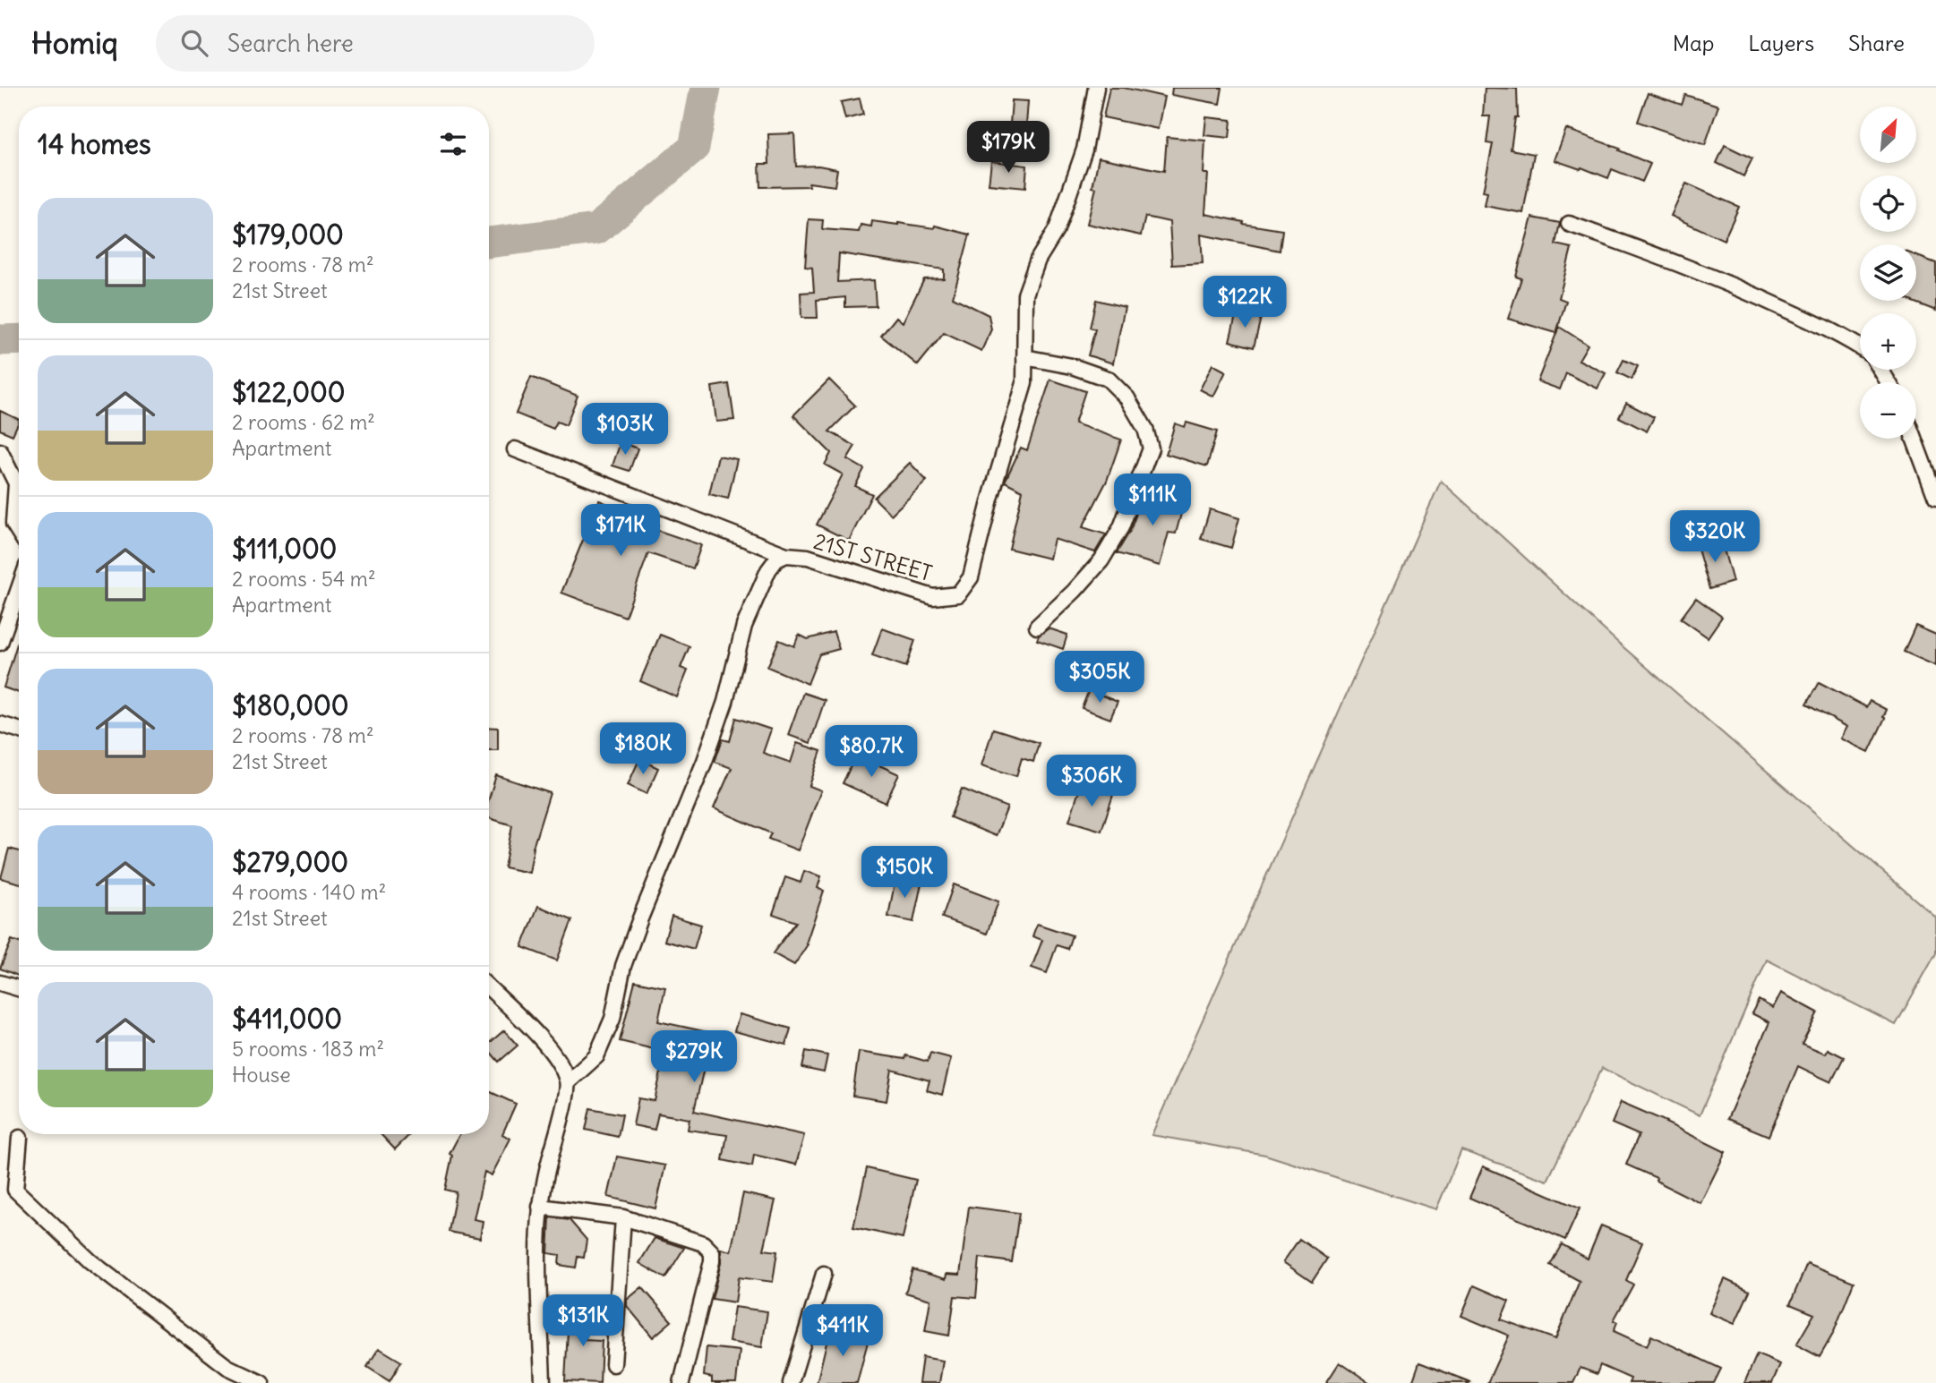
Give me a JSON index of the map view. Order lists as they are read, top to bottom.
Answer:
{
  "streets": {
    "street": ["21ST STREET"]
  },
  "north": "top right",
  "page": {
    "header": "Homiq",
    "search": "Search here",
    "nav": ["Map", "Layers", "Share"],
    "map_buttons": ["+", "−"],
    "heading": "14 homes",
    "price": [
      "$179K",
      "$122K",
      "$103K",
      "$111K",
      "$171K",
      "$320K",
      "$305K",
      "$180K",
      "$80.7K",
      "$306K",
      "$150K",
      "$279K",
      "$131K",
      "$411K"
    ],
    "list": [
      {
        "name": "$179,000",
        "note": "2 rooms · 78 m² · 21st Street"
      },
      {
        "name": "$122,000",
        "note": "2 rooms · 62 m² · Apartment"
      },
      {
        "name": "$111,000",
        "note": "2 rooms · 54 m² · Apartment"
      },
      {
        "name": "$180,000",
        "note": "2 rooms · 78 m² · 21st Street"
      },
      {
        "name": "$279,000",
        "note": "4 rooms · 140 m² · 21st Street"
      },
      {
        "name": "$411,000",
        "note": "5 rooms · 183 m² · House"
      }
    ]
  }
}
